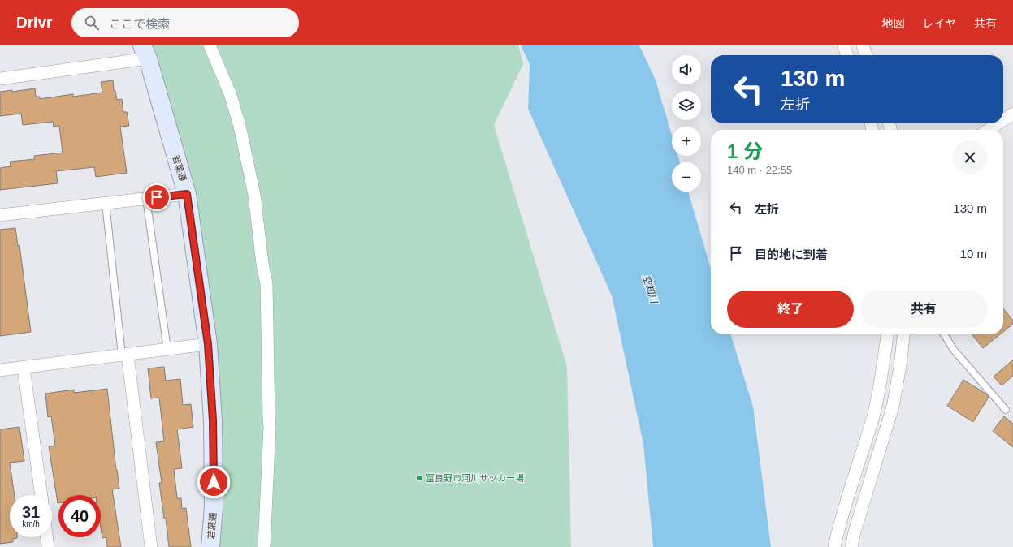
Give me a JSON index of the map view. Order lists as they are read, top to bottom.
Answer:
{
  "streets": {
    "street": ["若葉通"]
  },
  "water": ["空知川"],
  "places": ["富良野市河川サッカー場"],
  "page": {
    "header": "Drivr",
    "search": "ここで検索",
    "nav": ["地図", "レイヤ", "共有"],
    "map_buttons": ["+", "−"],
    "turn": ["130 m", "左折"],
    "heading": ["1 分", "140 m · 22:55"],
    "list": [
      {
        "name": "左折",
        "value": "130 m"
      },
      {
        "name": "目的地に到着",
        "value": "10 m"
      }
    ],
    "buttons": ["終了", "共有"],
    "speed": "31 km/h",
    "limit": "40"
  }
}
